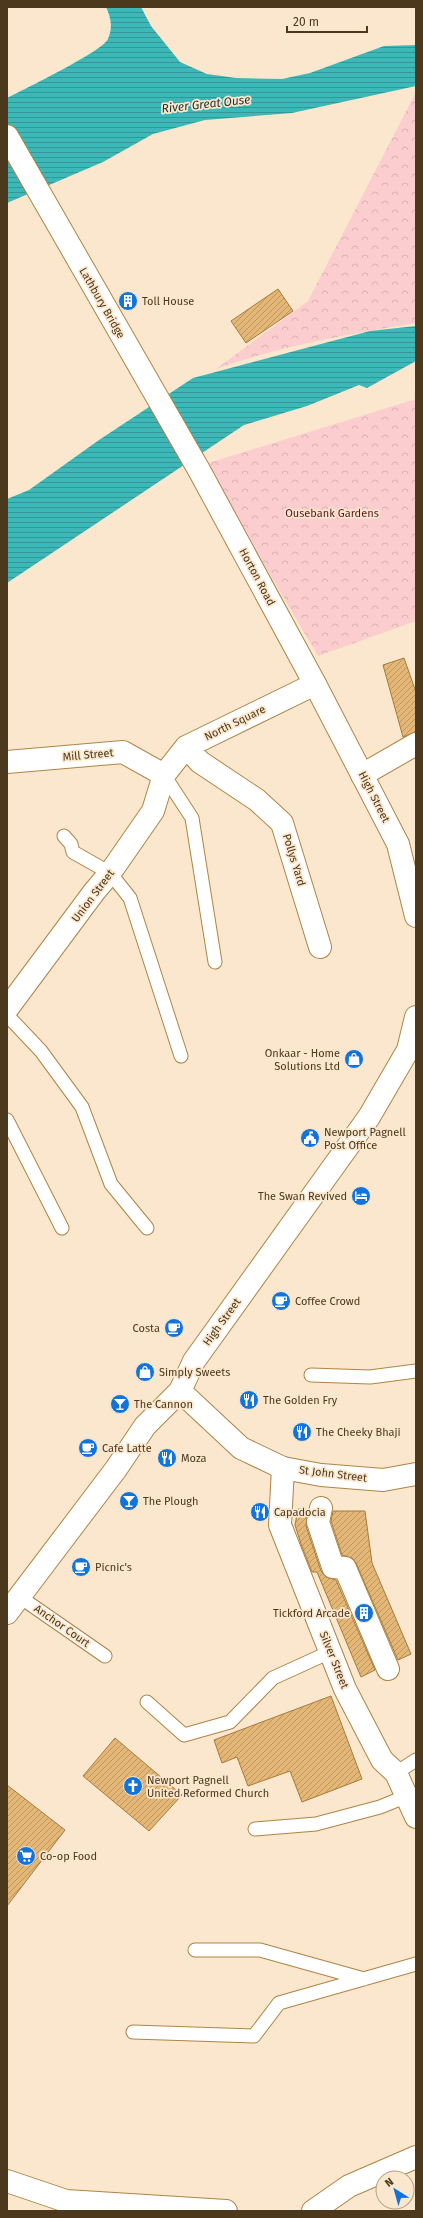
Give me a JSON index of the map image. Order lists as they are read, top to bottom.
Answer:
{
  "streets": {
    "street": [
      "Lathbury Bridge",
      "Horton Road",
      "North Square",
      "Mill Street",
      "High Street",
      "Pollys Yard",
      "Union Street",
      "St John Street",
      "Silver Street"
    ],
    "lane": ["Anchor Court"]
  },
  "crossings": [
    ["Lathbury Bridge", "Horton Road"],
    ["Horton Road", "North Square"],
    ["Horton Road", "High Street"],
    ["North Square", "Mill Street"],
    ["North Square", "High Street"],
    ["North Square", "Pollys Yard"],
    ["North Square", "Union Street"],
    ["Mill Street", "Union Street"],
    ["High Street", "St John Street"],
    ["High Street", "Anchor Court"],
    ["St John Street", "Silver Street"]
  ],
  "water": ["River Great Ouse"],
  "parks": ["Ousebank Gardens"],
  "places": {
    "building": ["Toll House", "Tickford Arcade"],
    "shop": ["Onkaar - Home Solutions Ltd", "Simply Sweets"],
    "public building": ["Newport Pagnell Post Office"],
    "hotel": ["The Swan Revived"],
    "cafe": [
      "Coffee Crowd",
      "Costa",
      "Cafe Latte",
      "Picnic's"
    ],
    "restaurant": [
      "The Golden Fry",
      "The Cheeky Bhaji",
      "Moza",
      "Capadocia"
    ],
    "bar": ["The Cannon", "The Plough"],
    "church": ["Newport Pagnell United Reformed Church"],
    "supermarket": ["Co-op Food"]
  },
  "scale_bar": "20 m",
  "north": "top left"
}
